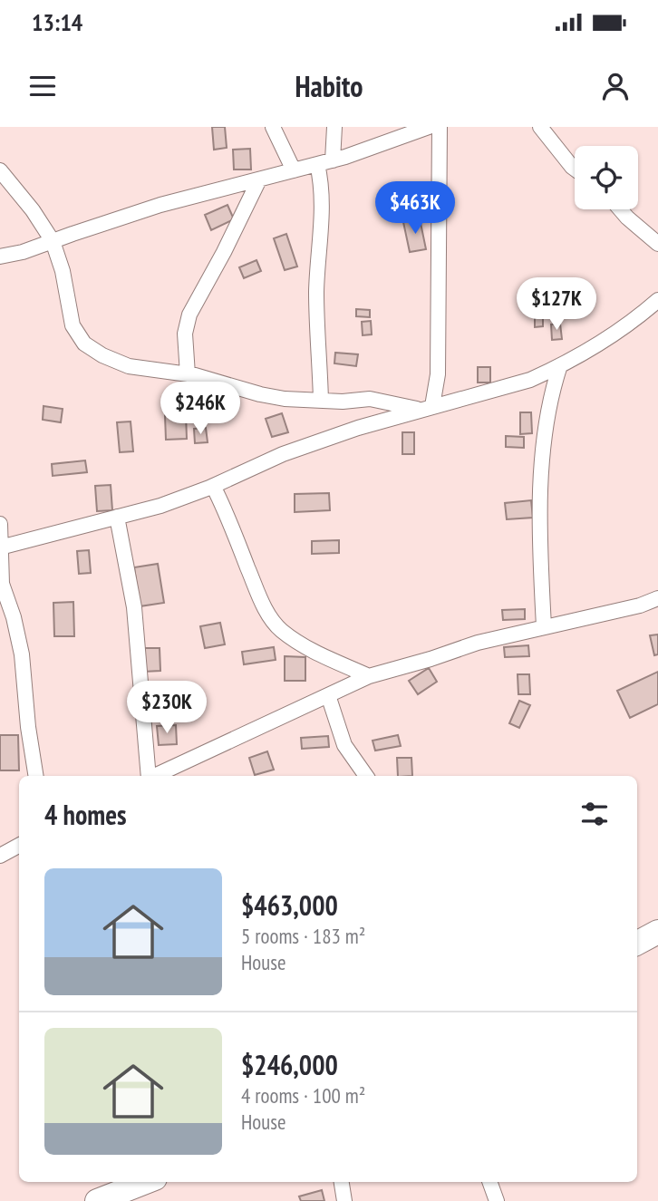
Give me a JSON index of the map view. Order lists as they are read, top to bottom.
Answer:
{
  "page": {
    "status": "13:14",
    "header": "Habito",
    "price": [
      "$463K",
      "$127K",
      "$246K",
      "$230K"
    ],
    "heading": "4 homes",
    "list": [
      {
        "name": "$463,000",
        "note": "5 rooms · 183 m² · House"
      },
      {
        "name": "$246,000",
        "note": "4 rooms · 100 m² · House"
      }
    ]
  }
}
